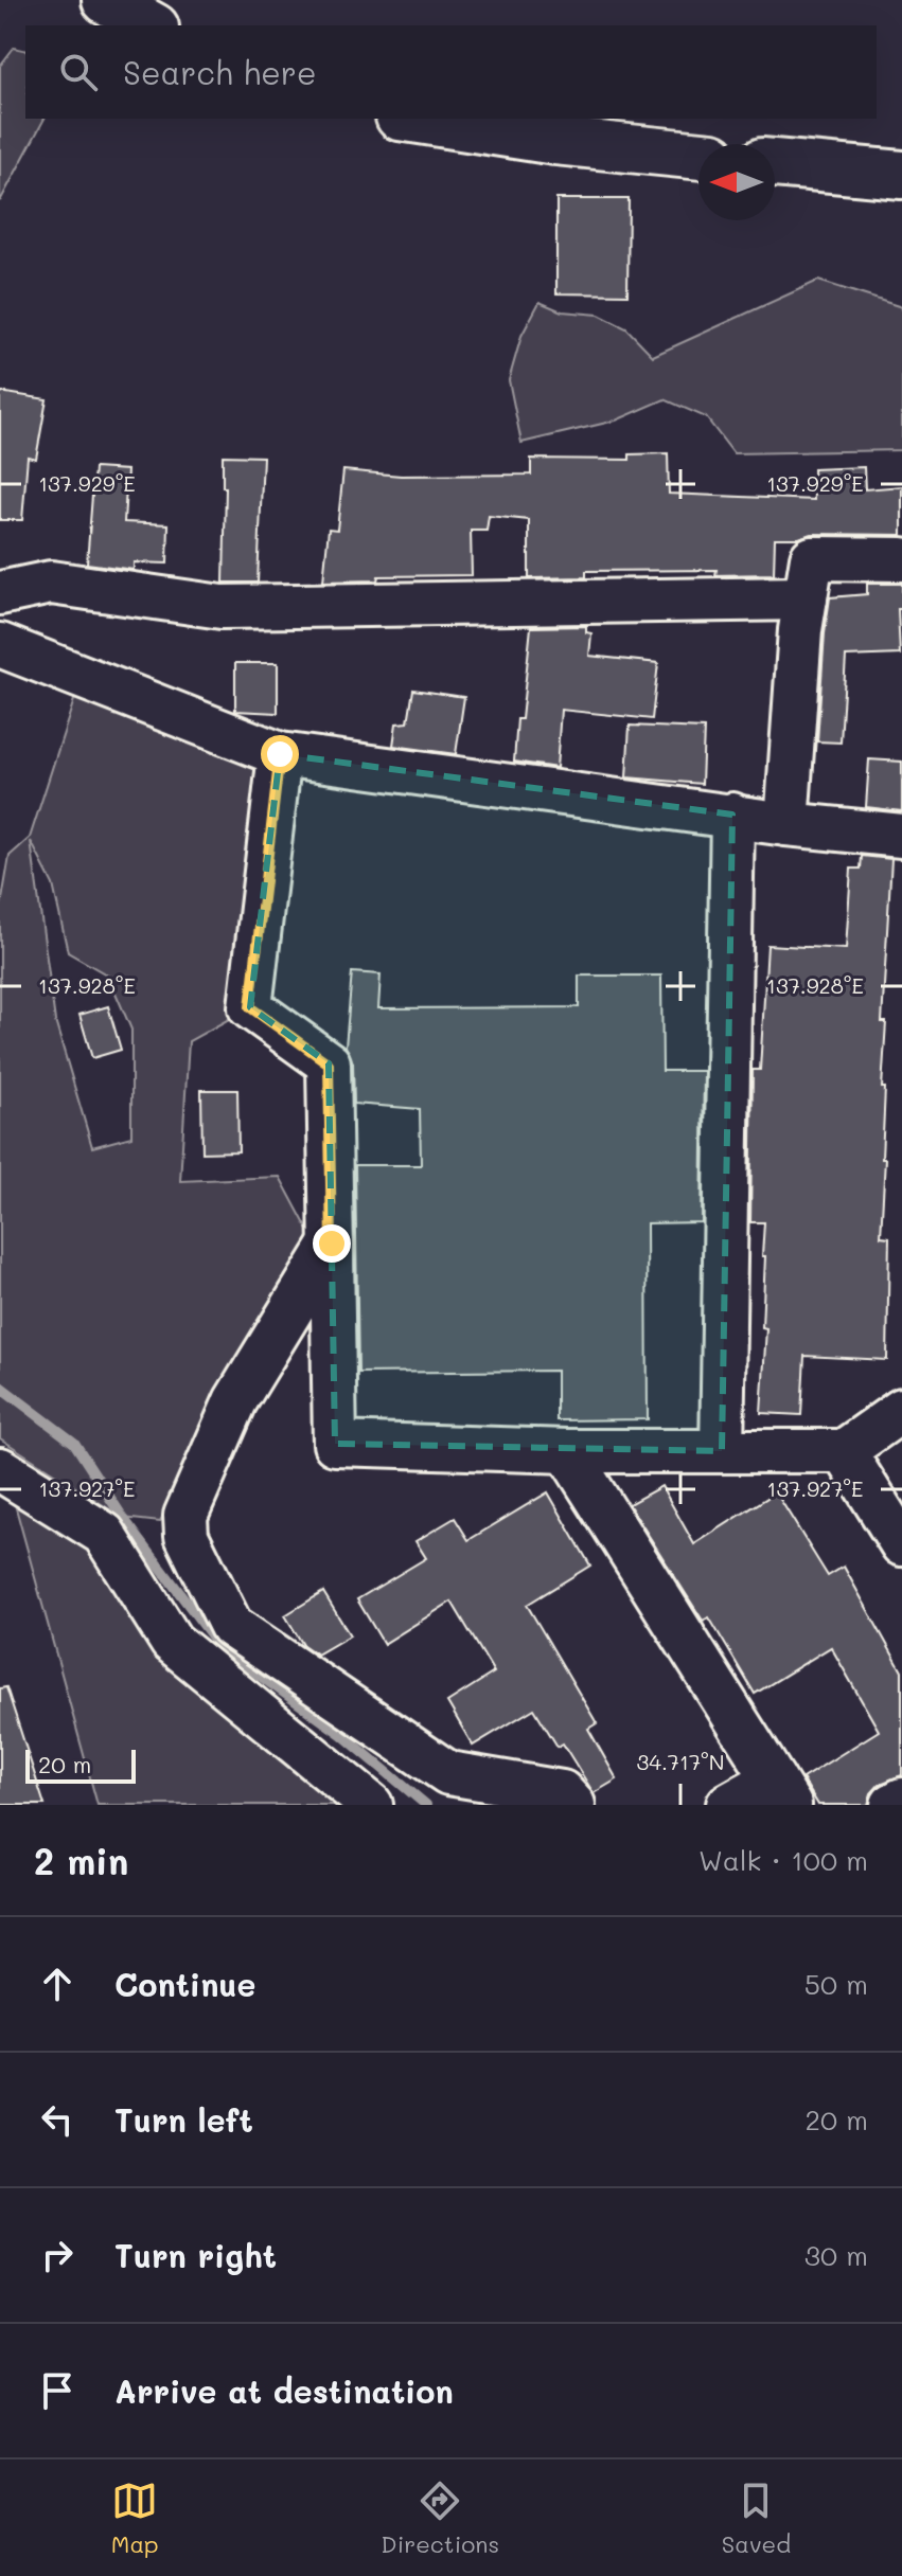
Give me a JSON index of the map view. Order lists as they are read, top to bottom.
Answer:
{
  "scale_bar": "20 m",
  "north": "left",
  "page": {
    "search": "Search here",
    "scale": "20 m",
    "heading": ["2 min", "Walk · 100 m"],
    "list": [
      ["Continue", "50 m"],
      ["Turn left", "20 m"],
      ["Turn right", "30 m"],
      "Arrive at destination"
    ],
    "nav": ["Map", "Directions", "Saved"]
  },
  "coordinates": [
    "137.929°E",
    "137.928°E",
    "137.927°E",
    "34.717°N"
  ]
}
